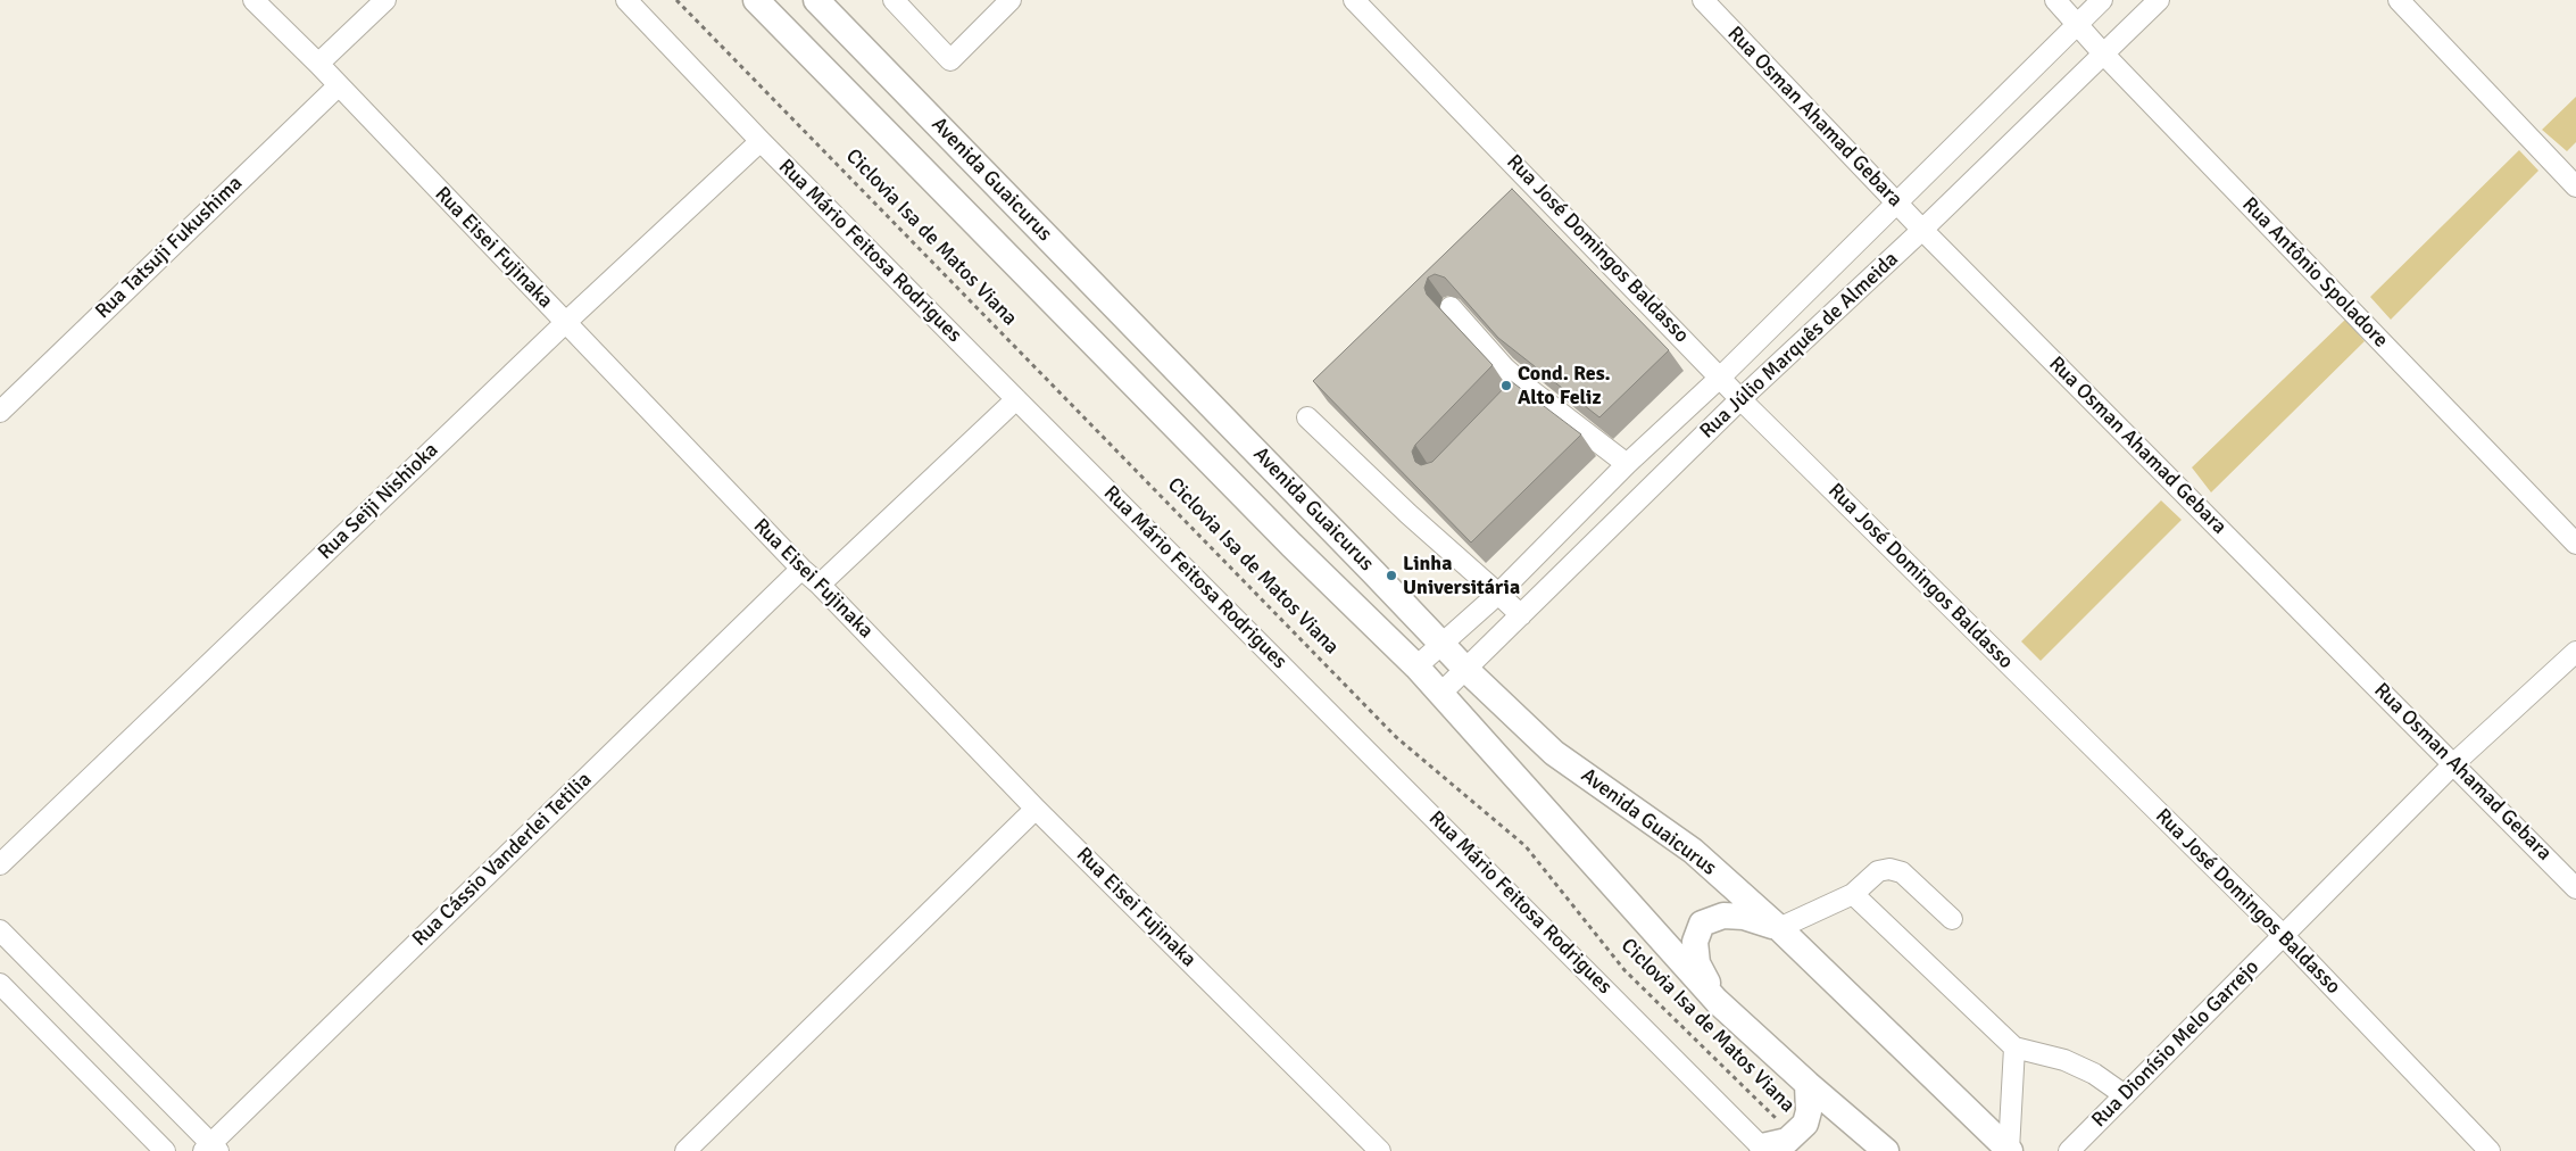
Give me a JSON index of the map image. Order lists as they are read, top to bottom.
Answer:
{
  "streets": {
    "main road": ["Avenida Guaicurus"],
    "street": [
      "Rua Osman Ahamad Gebara",
      "Rua Tatsuji Fukushima",
      "Rua Eisei Fujinaka",
      "Rua José Domingos Baldasso",
      "Rua Mário Feitosa Rodrigues",
      "Rua Antônio Spoladore",
      "Rua Júlio Marquês de Almeida",
      "Rua Seiji Nishioka",
      "Rua Cássio Vanderlei Tetilia",
      "Rua Dionísio Melo Garrejo"
    ],
    "path": ["Ciclovia Isa de Matos Viana"]
  },
  "crossings": [
    ["Rua Osman Ahamad Gebara", "Rua Júlio Marquês de Almeida"],
    ["Rua Osman Ahamad Gebara", "Rua Dionísio Melo Garrejo"],
    ["Avenida Guaicurus", "Rua Júlio Marquês de Almeida"],
    ["Rua Tatsuji Fukushima", "Rua Eisei Fujinaka"],
    ["Rua Eisei Fujinaka", "Rua Seiji Nishioka"],
    ["Rua Eisei Fujinaka", "Rua Cássio Vanderlei Tetilia"],
    ["Rua José Domingos Baldasso", "Rua Júlio Marquês de Almeida"],
    ["Rua José Domingos Baldasso", "Rua Dionísio Melo Garrejo"],
    ["Rua Mário Feitosa Rodrigues", "Rua Seiji Nishioka"],
    ["Rua Antônio Spoladore", "Rua Júlio Marquês de Almeida"]
  ],
  "places": ["Cond. Res. Alto Feliz", "Linha Universitária"]
}
